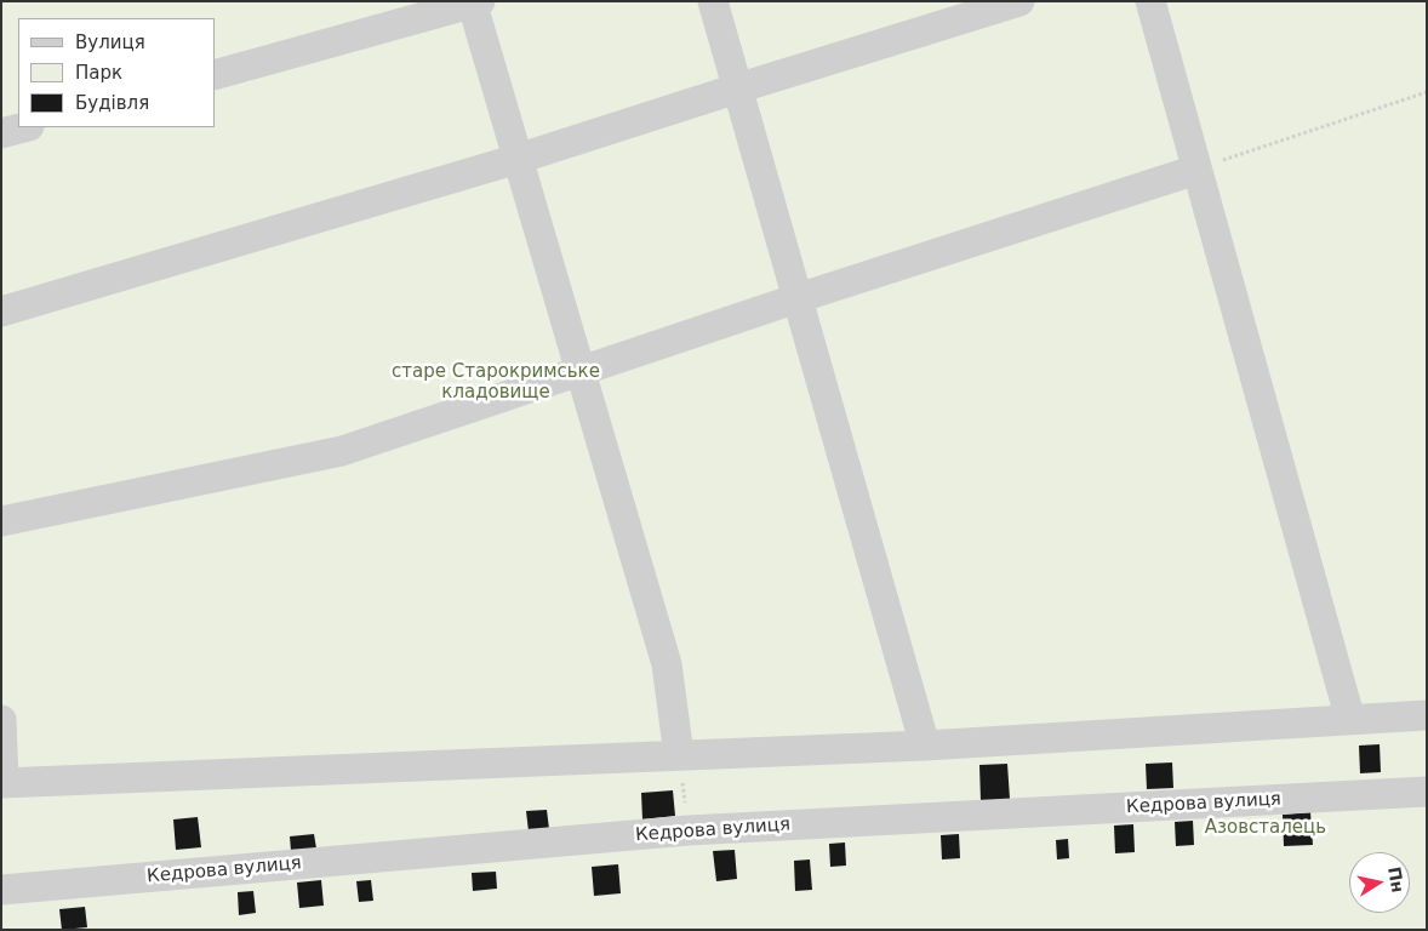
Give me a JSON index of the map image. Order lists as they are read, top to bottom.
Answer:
{
  "streets": {
    "street": ["Кедрова вулиця"]
  },
  "parks": ["старе Старокримське кладовище", "Азовсталець"],
  "legend": ["Вулиця", "Парк", "Будівля"],
  "north": "right"
}
